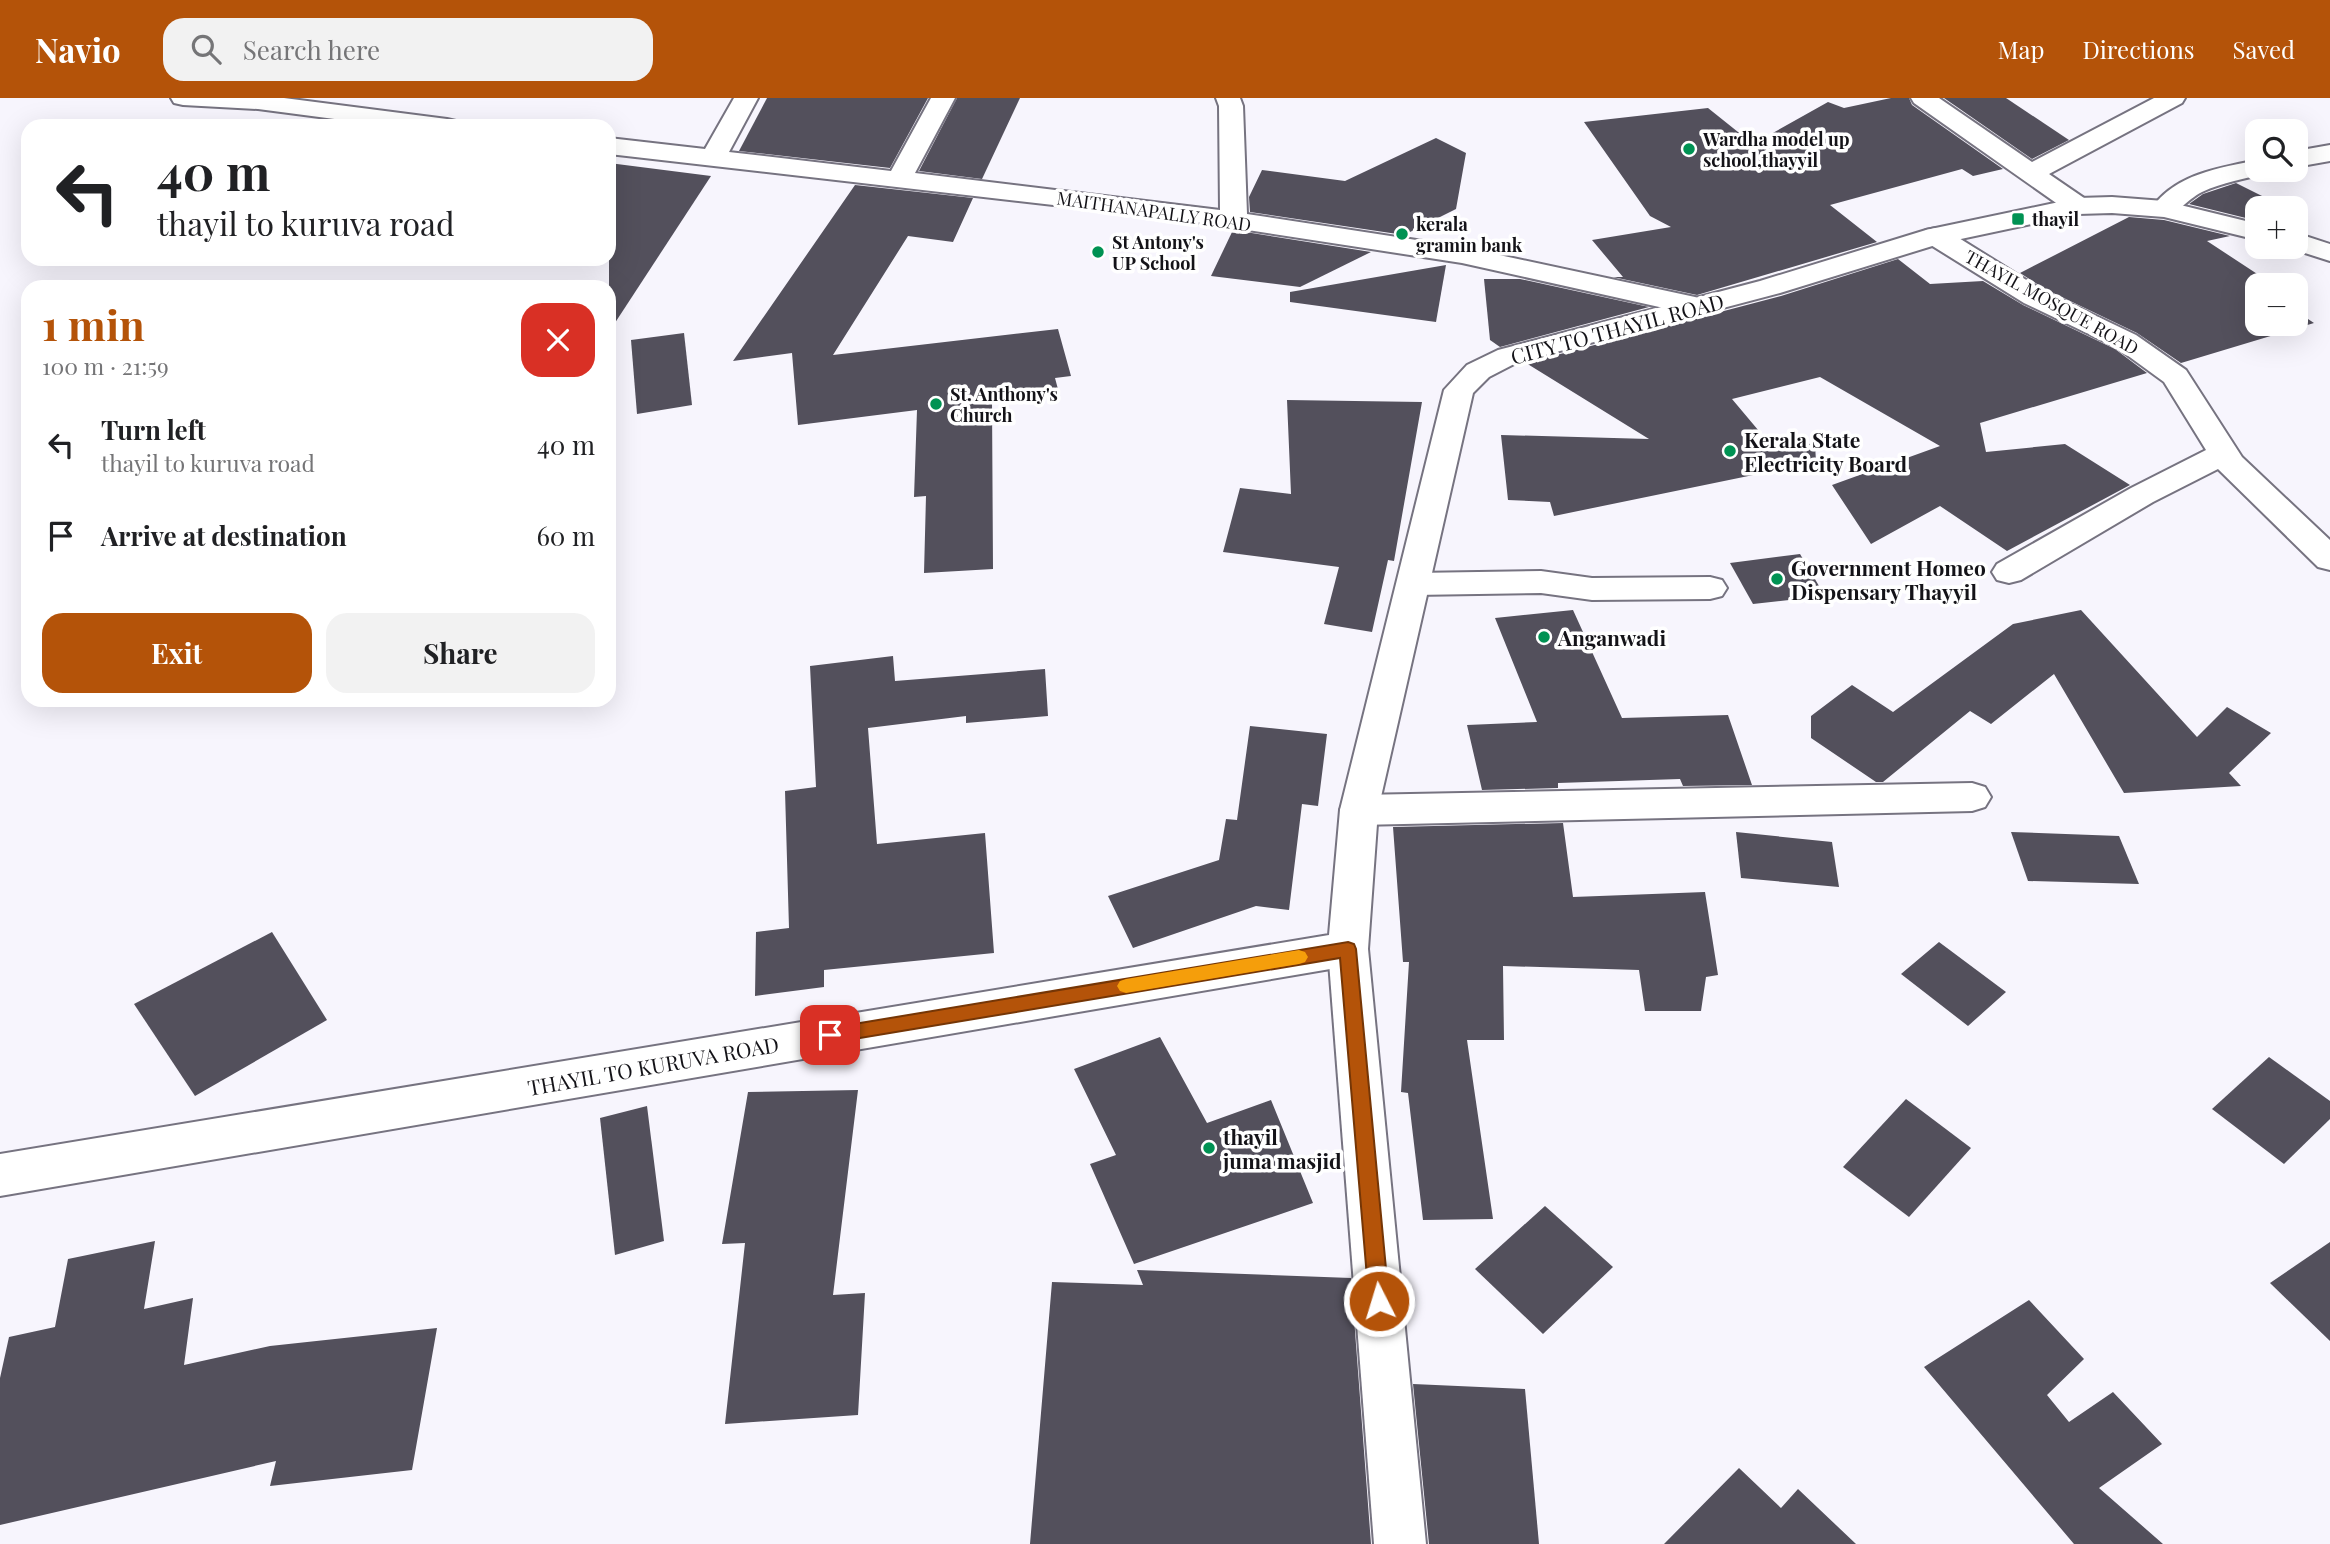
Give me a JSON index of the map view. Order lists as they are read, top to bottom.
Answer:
{
  "streets": {
    "street": [
      "MAITHANAPALLY ROAD",
      "THAYIL MOSQUE ROAD",
      "CITY TO THAYIL ROAD",
      "THAYIL TO KURUVA ROAD"
    ]
  },
  "crossings": [
    ["MAITHANAPALLY ROAD", "CITY TO THAYIL ROAD"],
    ["THAYIL MOSQUE ROAD", "CITY TO THAYIL ROAD"],
    ["CITY TO THAYIL ROAD", "THAYIL TO KURUVA ROAD"]
  ],
  "places": {
    "other": [
      "Wardha model up school,thayyil",
      "kerala gramin bank",
      "St Antony's UP School",
      "St. Anthony's Church",
      "Kerala State Electricity Board",
      "Government Homeo Dispensary Thayyil",
      "Anganwadi",
      "thayil juma masjid"
    ],
    "transit": ["thayil"]
  },
  "page": {
    "header": "Navio",
    "search": "Search here",
    "nav": ["Map", "Directions", "Saved"],
    "map_buttons": ["+", "−"],
    "turn": ["40 m", "thayil to kuruva road"],
    "heading": ["1 min", "100 m · 21:59"],
    "list": [
      {
        "name": "Turn left",
        "note": "thayil to kuruva road",
        "value": "40 m"
      },
      {
        "name": "Arrive at destination",
        "value": "60 m"
      }
    ],
    "buttons": ["Exit", "Share"]
  }
}
